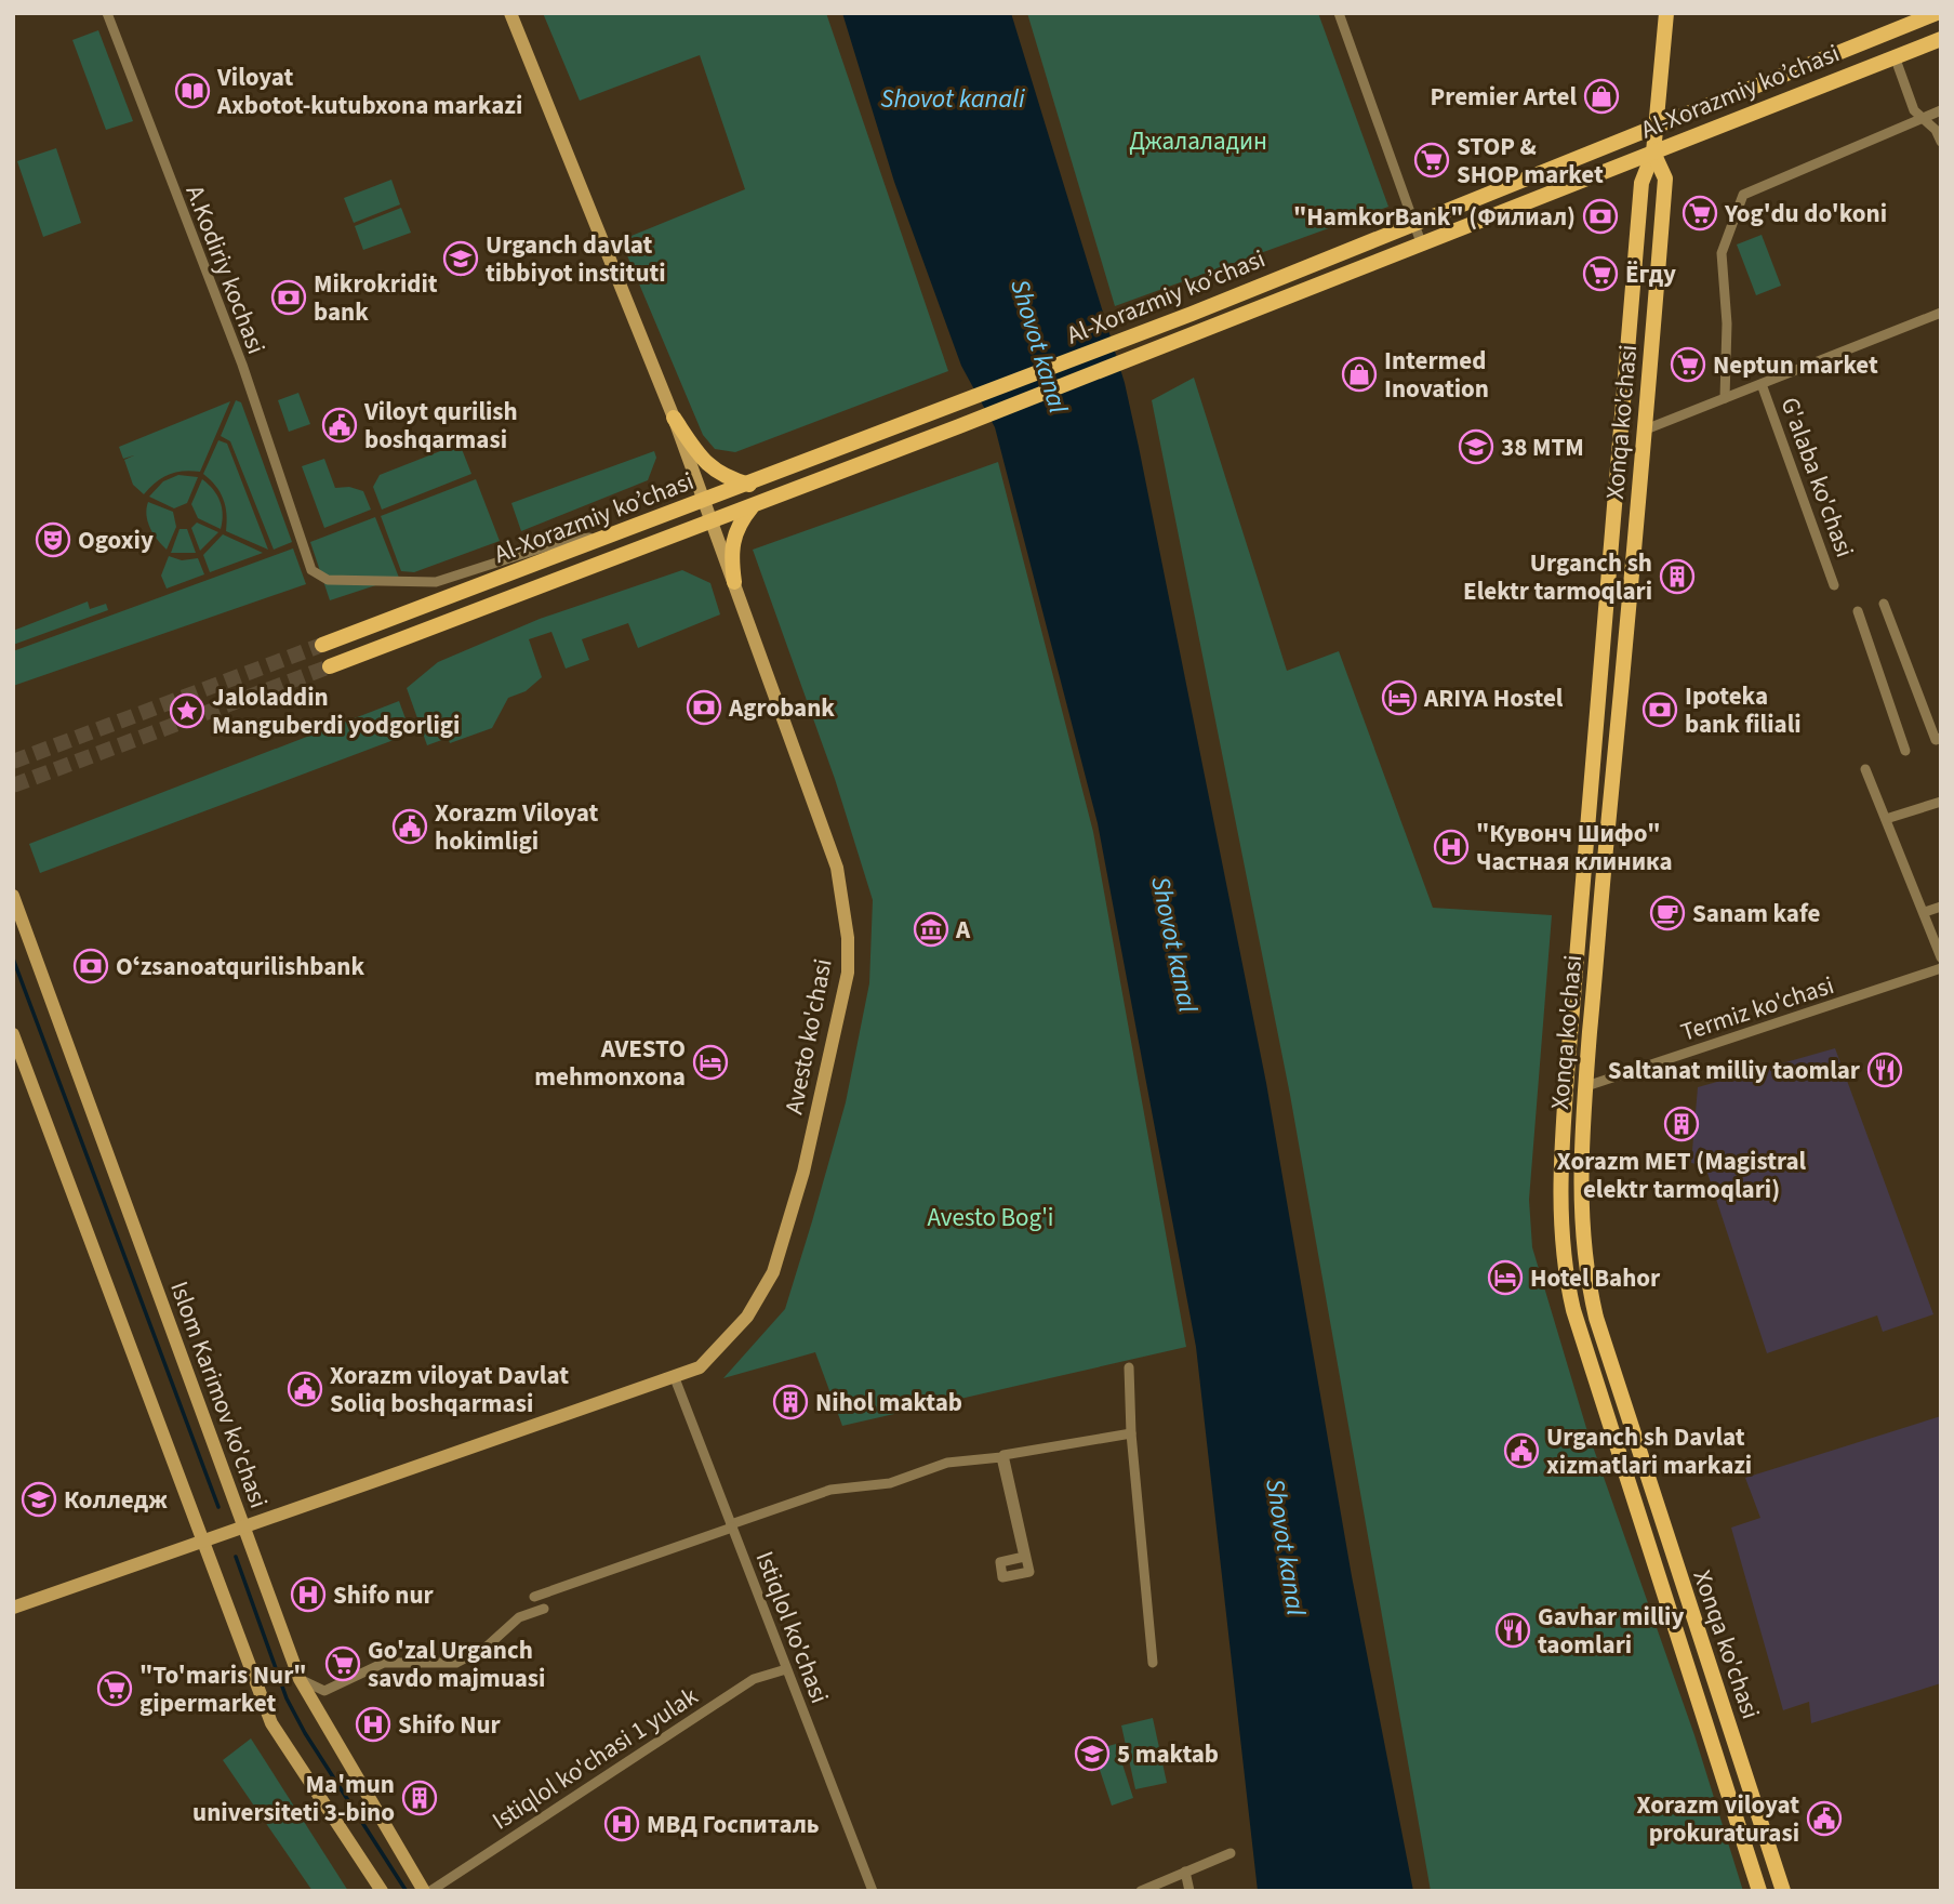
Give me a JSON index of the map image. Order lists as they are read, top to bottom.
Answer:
{
  "streets": {
    "main road": ["Al-Xorazmiy ko’chasi", "Xonqa ko'chasi"],
    "street": [
      "A.Kodiriy kochasi",
      "G'alaba ko'chasi",
      "Termiz ko'chasi",
      "Avesto ko'chasi",
      "Islom Karimov ko'chasi",
      "Istiqlol ko'chasi",
      "Istiqlol ko'chasi 1 yulak"
    ]
  },
  "crossings": [
    ["Al-Xorazmiy ko’chasi", "A.Kodiriy kochasi"],
    ["Al-Xorazmiy ko’chasi", "Xonqa ko'chasi"],
    ["Al-Xorazmiy ko’chasi", "Avesto ko'chasi"],
    ["Xonqa ko'chasi", "G'alaba ko'chasi"],
    ["Xonqa ko'chasi", "Termiz ko'chasi"],
    ["Avesto ko'chasi", "Islom Karimov ko'chasi"],
    ["Avesto ko'chasi", "Istiqlol ko'chasi"],
    ["Istiqlol ko'chasi", "Istiqlol ko'chasi 1 yulak"]
  ],
  "water": ["Shovot kanali", "Shovot kanal"],
  "parks": ["Джалаладин", "Avesto Bog'i"],
  "places": {
    "library": ["Viloyat Axbotot-kutubxona markazi"],
    "shop": ["Premier Artel", "Intermed Inovation"],
    "supermarket": [
      "STOP & SHOP market",
      "Yog'du do'koni",
      "Ёгду",
      "Neptun market",
      "Go'zal Urganch savdo majmuasi",
      "\"To'maris Nur\" gipermarket"
    ],
    "bank": [
      "\"HamkorBank\" (Филиал)",
      "Mikrokridit bank",
      "Agrobank",
      "Ipoteka bank filiali",
      "Oʻzsanoatqurilishbank"
    ],
    "school or university": [
      "Urganch davlat tibbiyot instituti",
      "38 MTM",
      "Колледж",
      "5 maktab"
    ],
    "public building": [
      "Viloyt qurilish boshqarmasi",
      "Xorazm Viloyat hokimligi",
      "Xorazm viloyat Davlat Soliq boshqarmasi",
      "Urganch sh Davlat xizmatlari markazi",
      "Xorazm viloyat prokuraturasi"
    ],
    "theatre": ["Ogoxiy"],
    "building": [
      "Urganch sh Elektr tarmoqlari",
      "Xorazm MET (Magistral elektr tarmoqlari)",
      "Nihol maktab",
      "Ma'mun universiteti 3-bino"
    ],
    "hotel": ["ARIYA Hostel", "AVESTO mehmonxona", "Hotel Bahor"],
    "place": ["Jaloladdin Manguberdi yodgorligi"],
    "hospital": [
      "\"Кувонч Шифо\" Частная клиника",
      "Shifo nur",
      "Shifo Nur",
      "МВД Госпиталь"
    ],
    "cafe": ["Sanam kafe"],
    "museum": ["A"],
    "restaurant": ["Saltanat milliy taomlar", "Gavhar milliy taomlari"]
  }
}
